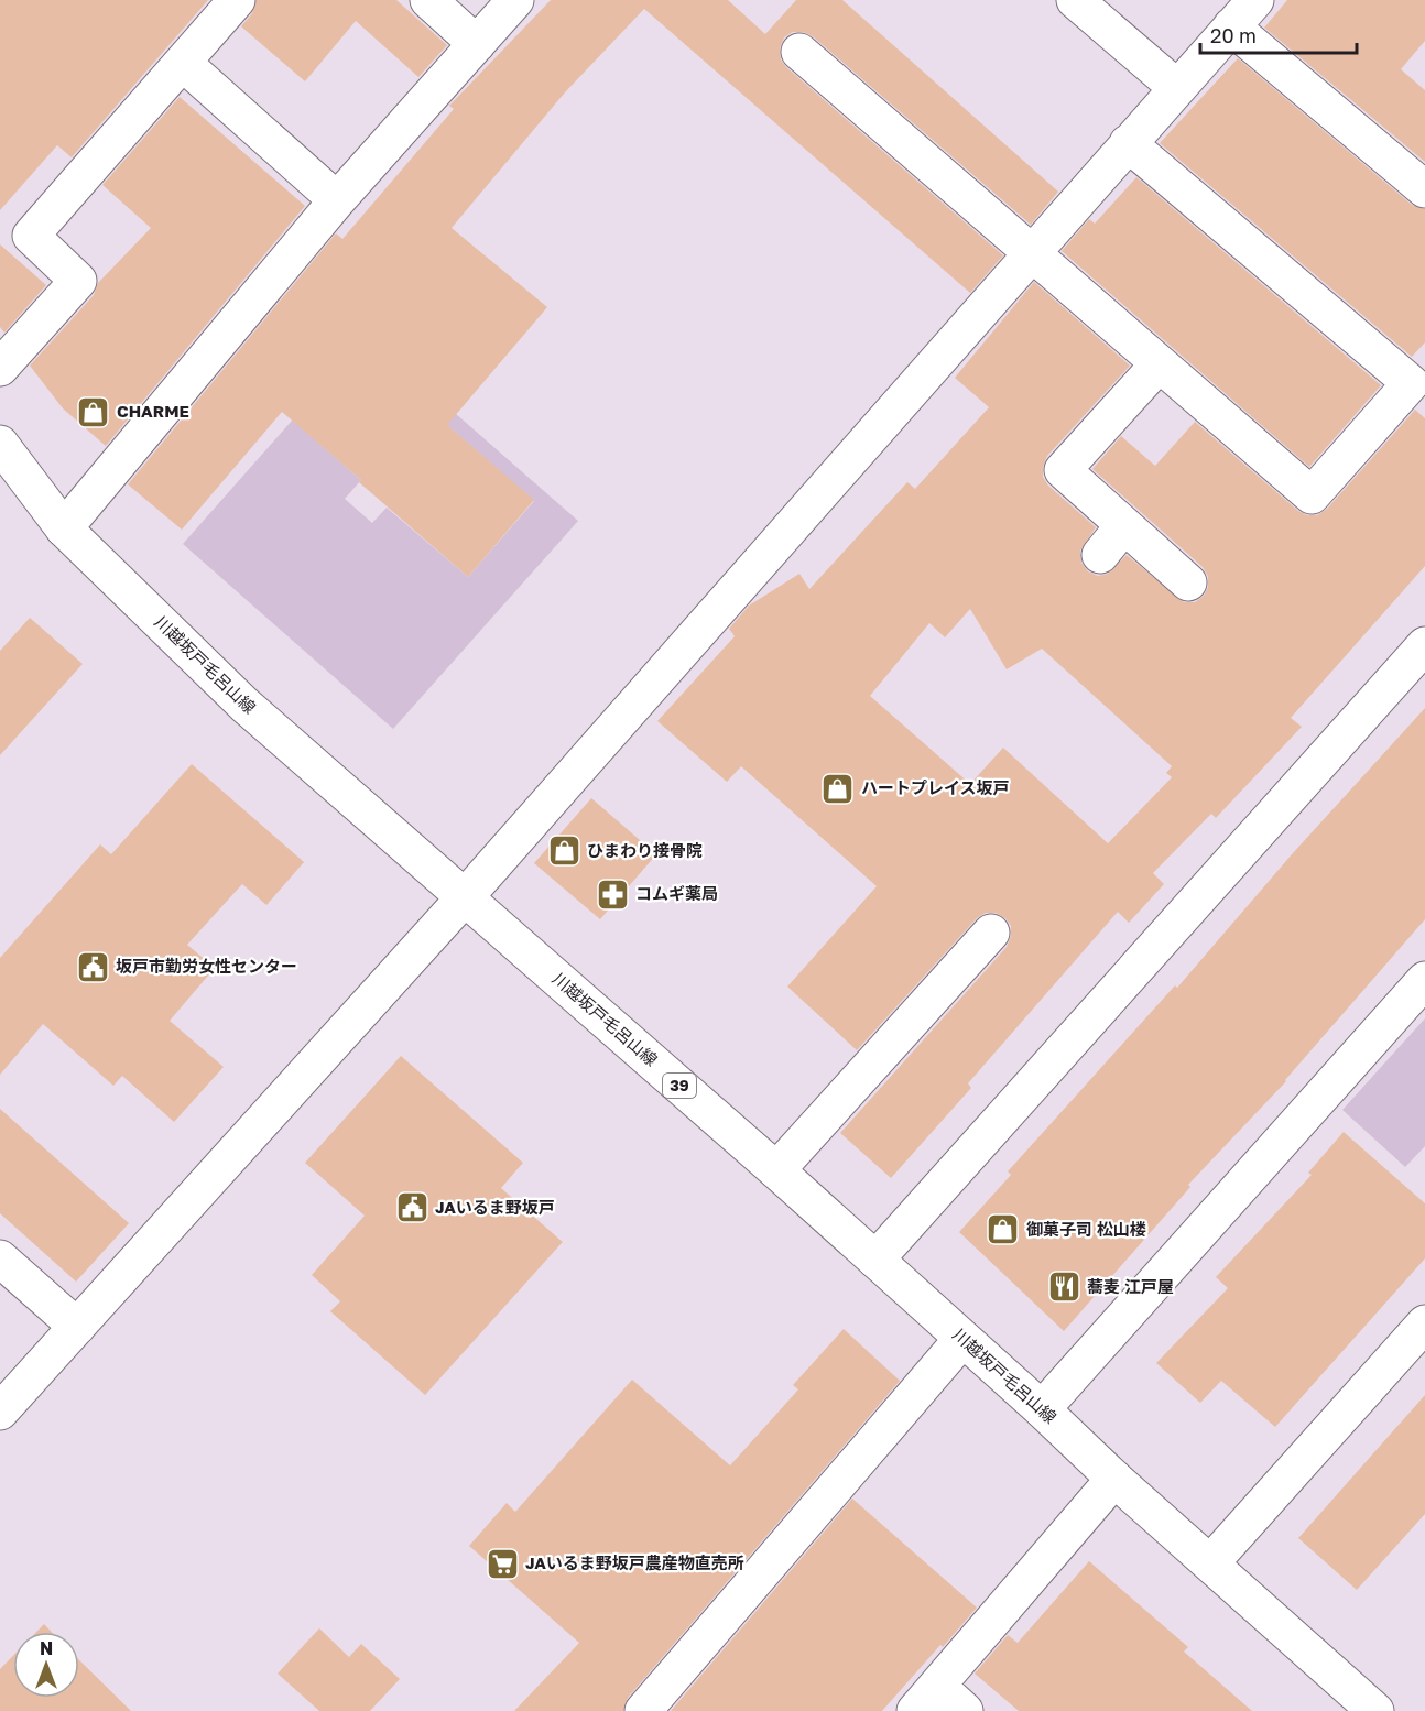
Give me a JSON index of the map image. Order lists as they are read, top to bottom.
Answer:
{
  "streets": {
    "street": ["川越坂戸毛呂山線", "39"]
  },
  "places": {
    "shop": [
      "CHARME",
      "ハートプレイス坂戸",
      "ひまわり接骨院",
      "御菓子司 松山楼"
    ],
    "pharmacy": ["コムギ薬局"],
    "public building": ["坂戸市勤労女性センター", "JAいるま野坂戸"],
    "restaurant": ["蕎麦 江戸屋"],
    "supermarket": ["JAいるま野坂戸農産物直売所"]
  },
  "scale_bar": "20 m",
  "north": "top"
}
